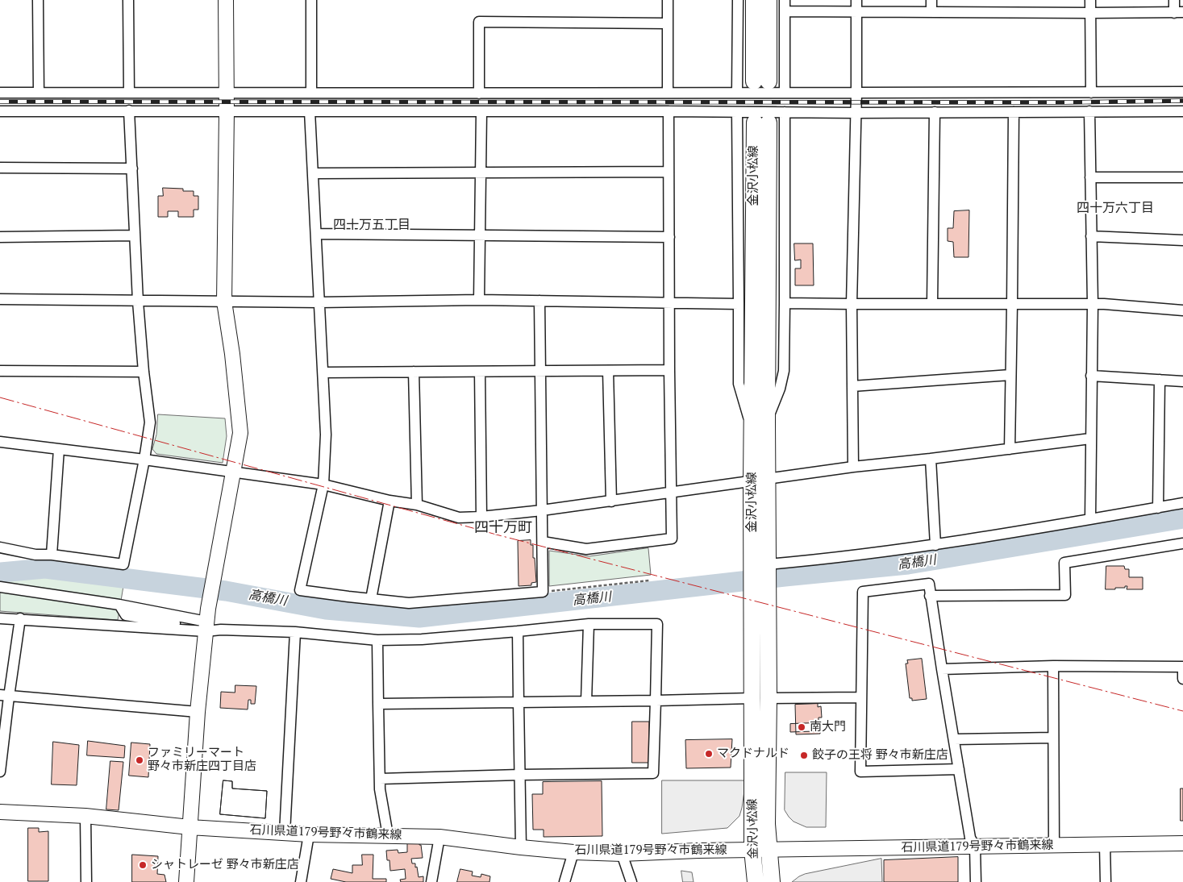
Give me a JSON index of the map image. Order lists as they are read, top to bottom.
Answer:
{
  "streets": {
    "main road": ["金沢小松線", "石川県道179号野々市鶴来線"]
  },
  "crossings": [
    ["金沢小松線", "石川県道179号野々市鶴来線"]
  ],
  "districts": ["四十万六丁目", "四十万五丁目", "四十万町"],
  "water": ["高橋川"],
  "places": [
    "南大門",
    "マクドナルド",
    "餃子の王将 野々市新庄店",
    "ファミリーマート 野々市新庄四丁目店",
    "シャトレーゼ 野々市新庄店"
  ]
}
